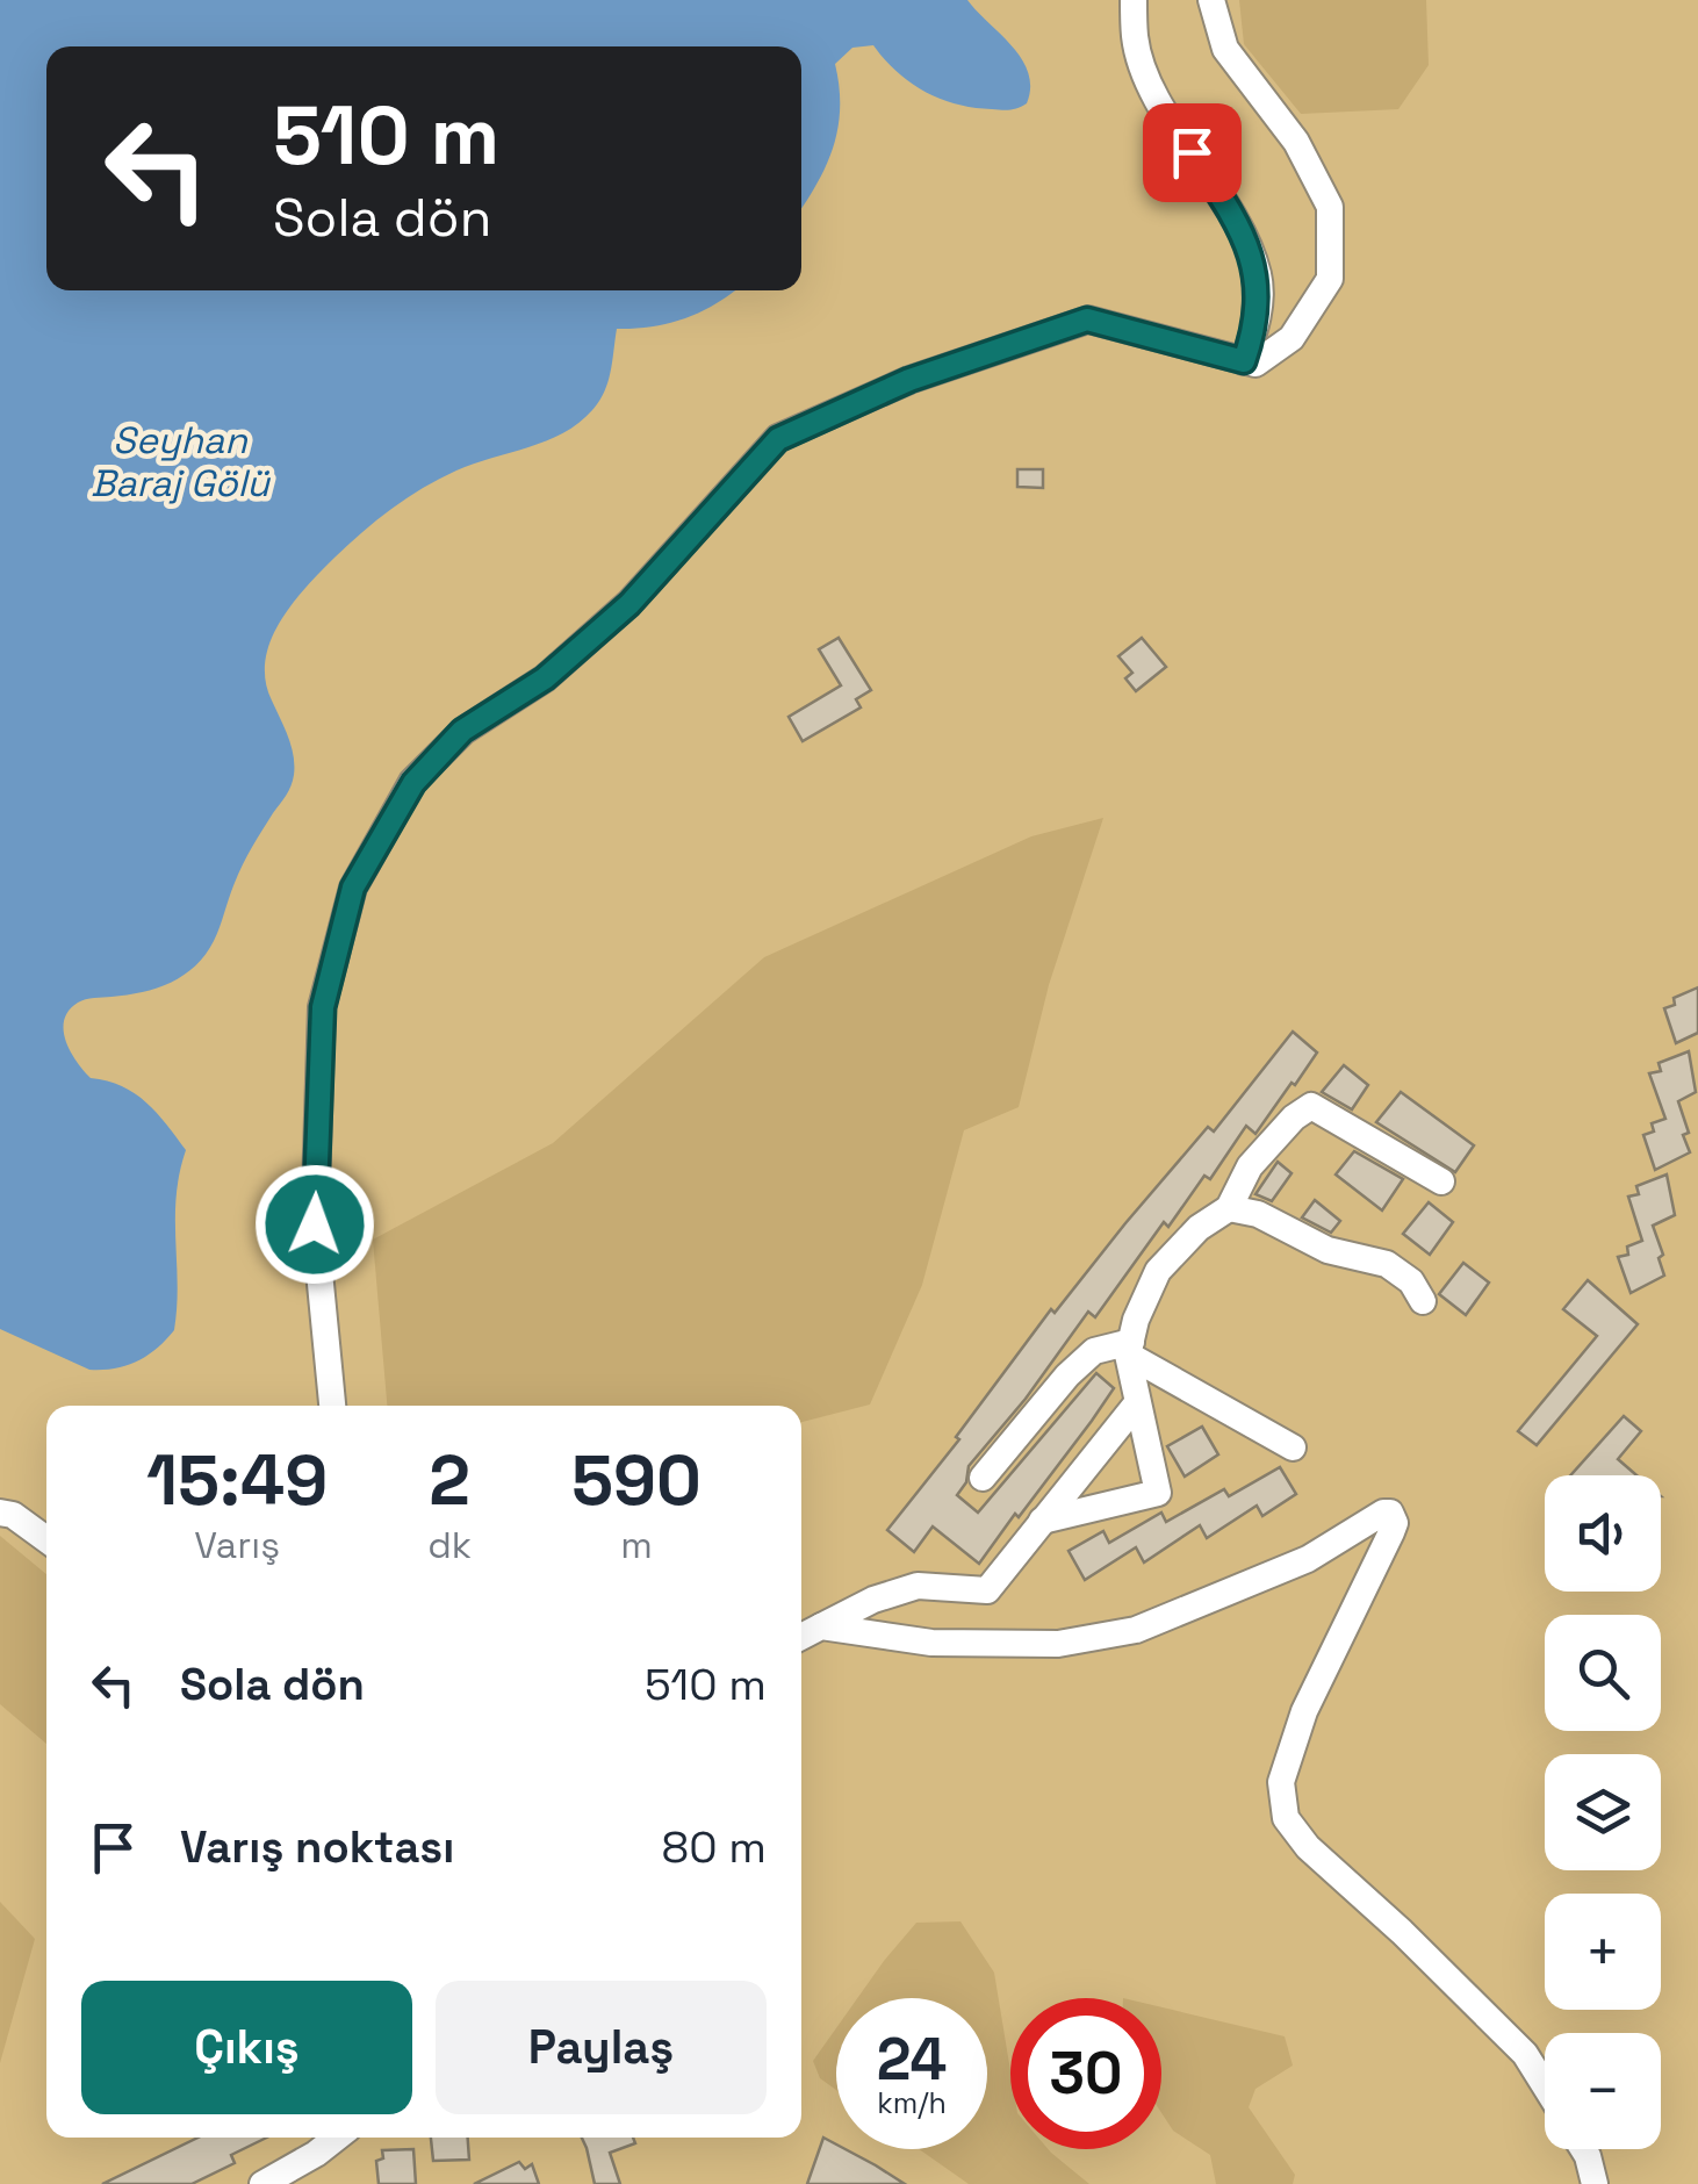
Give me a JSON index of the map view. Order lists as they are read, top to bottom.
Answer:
{
  "water": ["Seyhan Baraj Gölü"],
  "page": {
    "turn": ["510 m", "Sola dön"],
    "eta": [
      "15:49",
      "Varış",
      "2",
      "dk",
      "590",
      "m"
    ],
    "map_buttons": ["+", "−"],
    "list": [
      {
        "name": "Sola dön",
        "value": "510 m"
      },
      {
        "name": "Varış noktası",
        "value": "80 m"
      }
    ],
    "buttons": ["Çıkış", "Paylaş"],
    "speed": "24 km/h",
    "limit": "30"
  }
}
